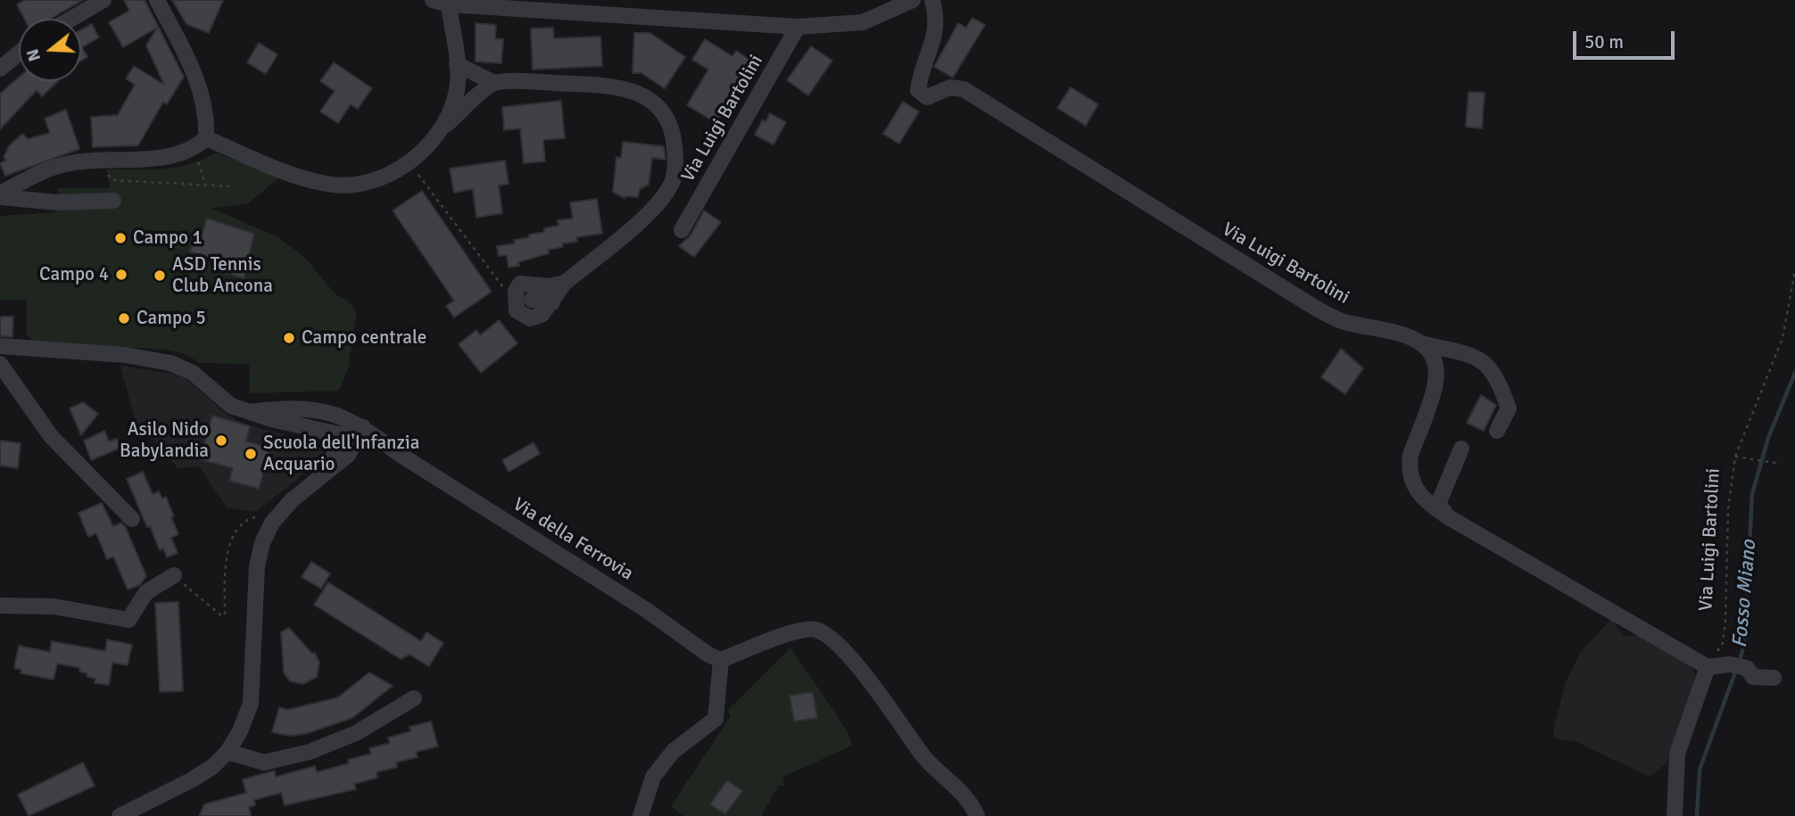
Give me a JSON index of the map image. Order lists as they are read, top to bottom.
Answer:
{
  "streets": {
    "street": ["Via Luigi Bartolini", "Via della Ferrovia"]
  },
  "water": ["Fosso Miano"],
  "places": [
    "Campo 1",
    "Campo 4",
    "ASD Tennis Club Ancona",
    "Campo 5",
    "Campo centrale",
    "Asilo Nido Babylandia",
    "Scuola dell'Infanzia Acquario"
  ],
  "scale_bar": "50 m",
  "north": "left"
}
